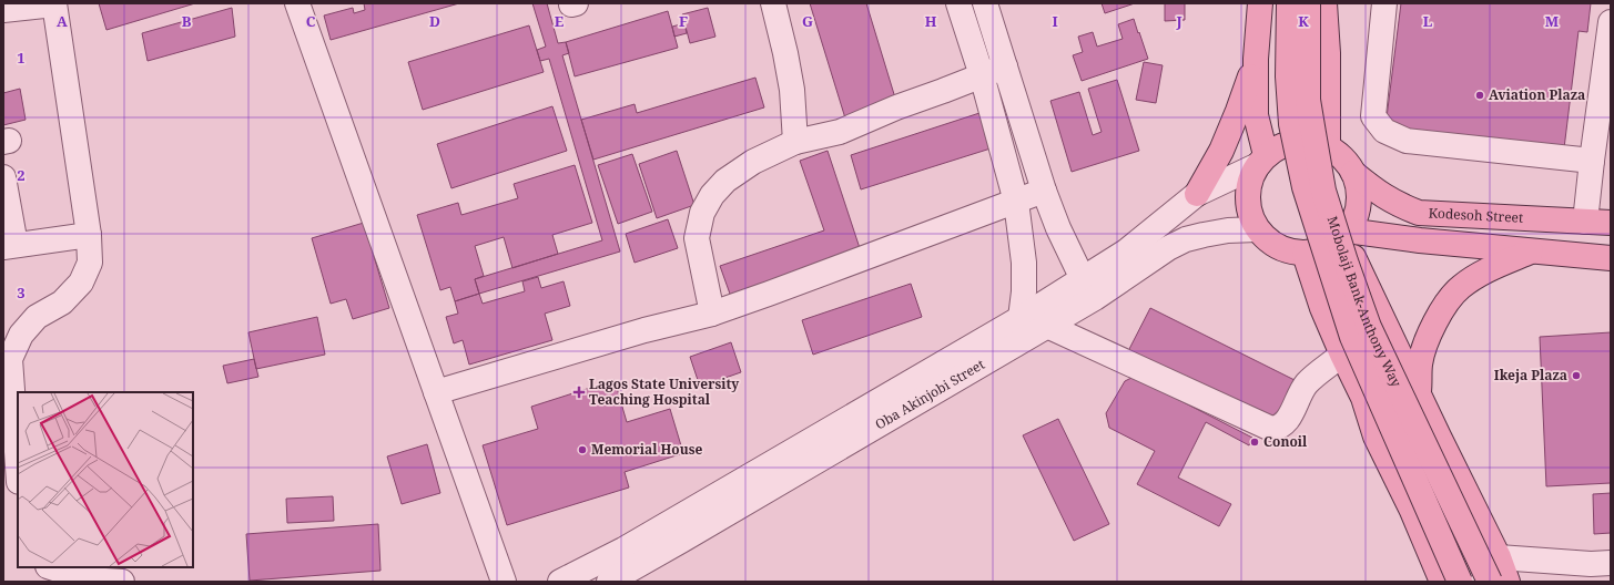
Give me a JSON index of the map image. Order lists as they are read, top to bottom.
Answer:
{
  "streets": {
    "main road": ["Kodesoh Street", "Mobolaji Bank-Anthony Way"],
    "street": ["Oba Akinjobi Street"]
  },
  "crossings": [
    ["Kodesoh Street", "Oba Akinjobi Street"]
  ],
  "places": {
    "other": [
      "Aviation Plaza",
      "Ikeja Plaza",
      "Conoil",
      "Memorial House"
    ],
    "health": ["Lagos State University Teaching Hospital"]
  },
  "grid": {
    "columns": [
      "A",
      "B",
      "C",
      "D",
      "E",
      "F",
      "G",
      "H",
      "I",
      "J",
      "K",
      "L",
      "M"
    ],
    "rows": ["1", "2", "3"]
  }
}
